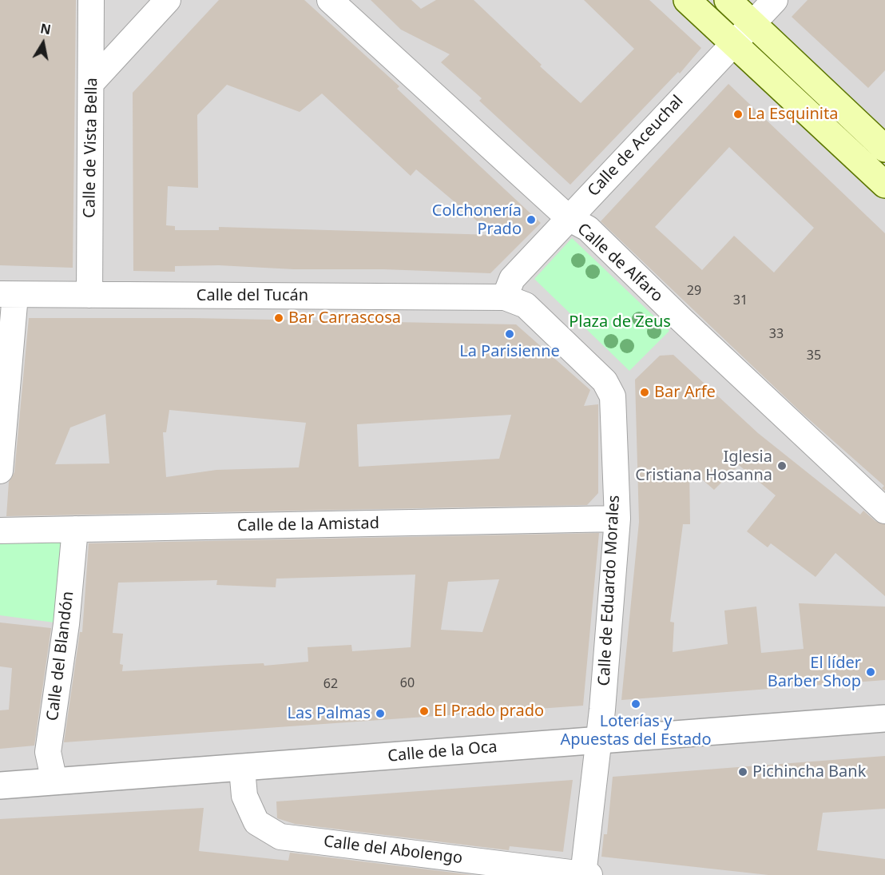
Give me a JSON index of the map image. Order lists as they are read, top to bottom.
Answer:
{
  "streets": {
    "street": [
      "Calle de Aceuchal",
      "Calle de Vista Bella",
      "Calle de Alfaro",
      "Calle del Tucán",
      "Calle de la Amistad",
      "Calle de Eduardo Morales",
      "Calle del Blandón",
      "Calle de la Oca",
      "Calle del Abolengo"
    ]
  },
  "crossings": [
    ["Calle de Aceuchal", "Calle de Alfaro"],
    ["Calle de Aceuchal", "Calle del Tucán"],
    ["Calle de Aceuchal", "Calle de Eduardo Morales"],
    ["Calle de Vista Bella", "Calle del Tucán"],
    ["Calle del Tucán", "Calle de Eduardo Morales"],
    ["Calle de la Amistad", "Calle de Eduardo Morales"],
    ["Calle de la Amistad", "Calle del Blandón"],
    ["Calle de Eduardo Morales", "Calle de la Oca"],
    ["Calle de Eduardo Morales", "Calle del Abolengo"],
    ["Calle del Blandón", "Calle de la Oca"],
    ["Calle de la Oca", "Calle del Abolengo"]
  ],
  "parks": ["Plaza de Zeus"],
  "places": [
    "La Esquinita",
    "Colchonería Prado",
    "Bar Carrascosa",
    "La Parisienne",
    "Bar Arfe",
    "Iglesia Cristiana Hosanna",
    "El líder Barber Shop",
    "Loterías y Apuestas del Estado",
    "El Prado prado",
    "Las Palmas",
    "Pichincha Bank"
  ],
  "house_numbers": [
    "29",
    "31",
    "33",
    "35",
    "60",
    "62"
  ],
  "north": "top"
}
